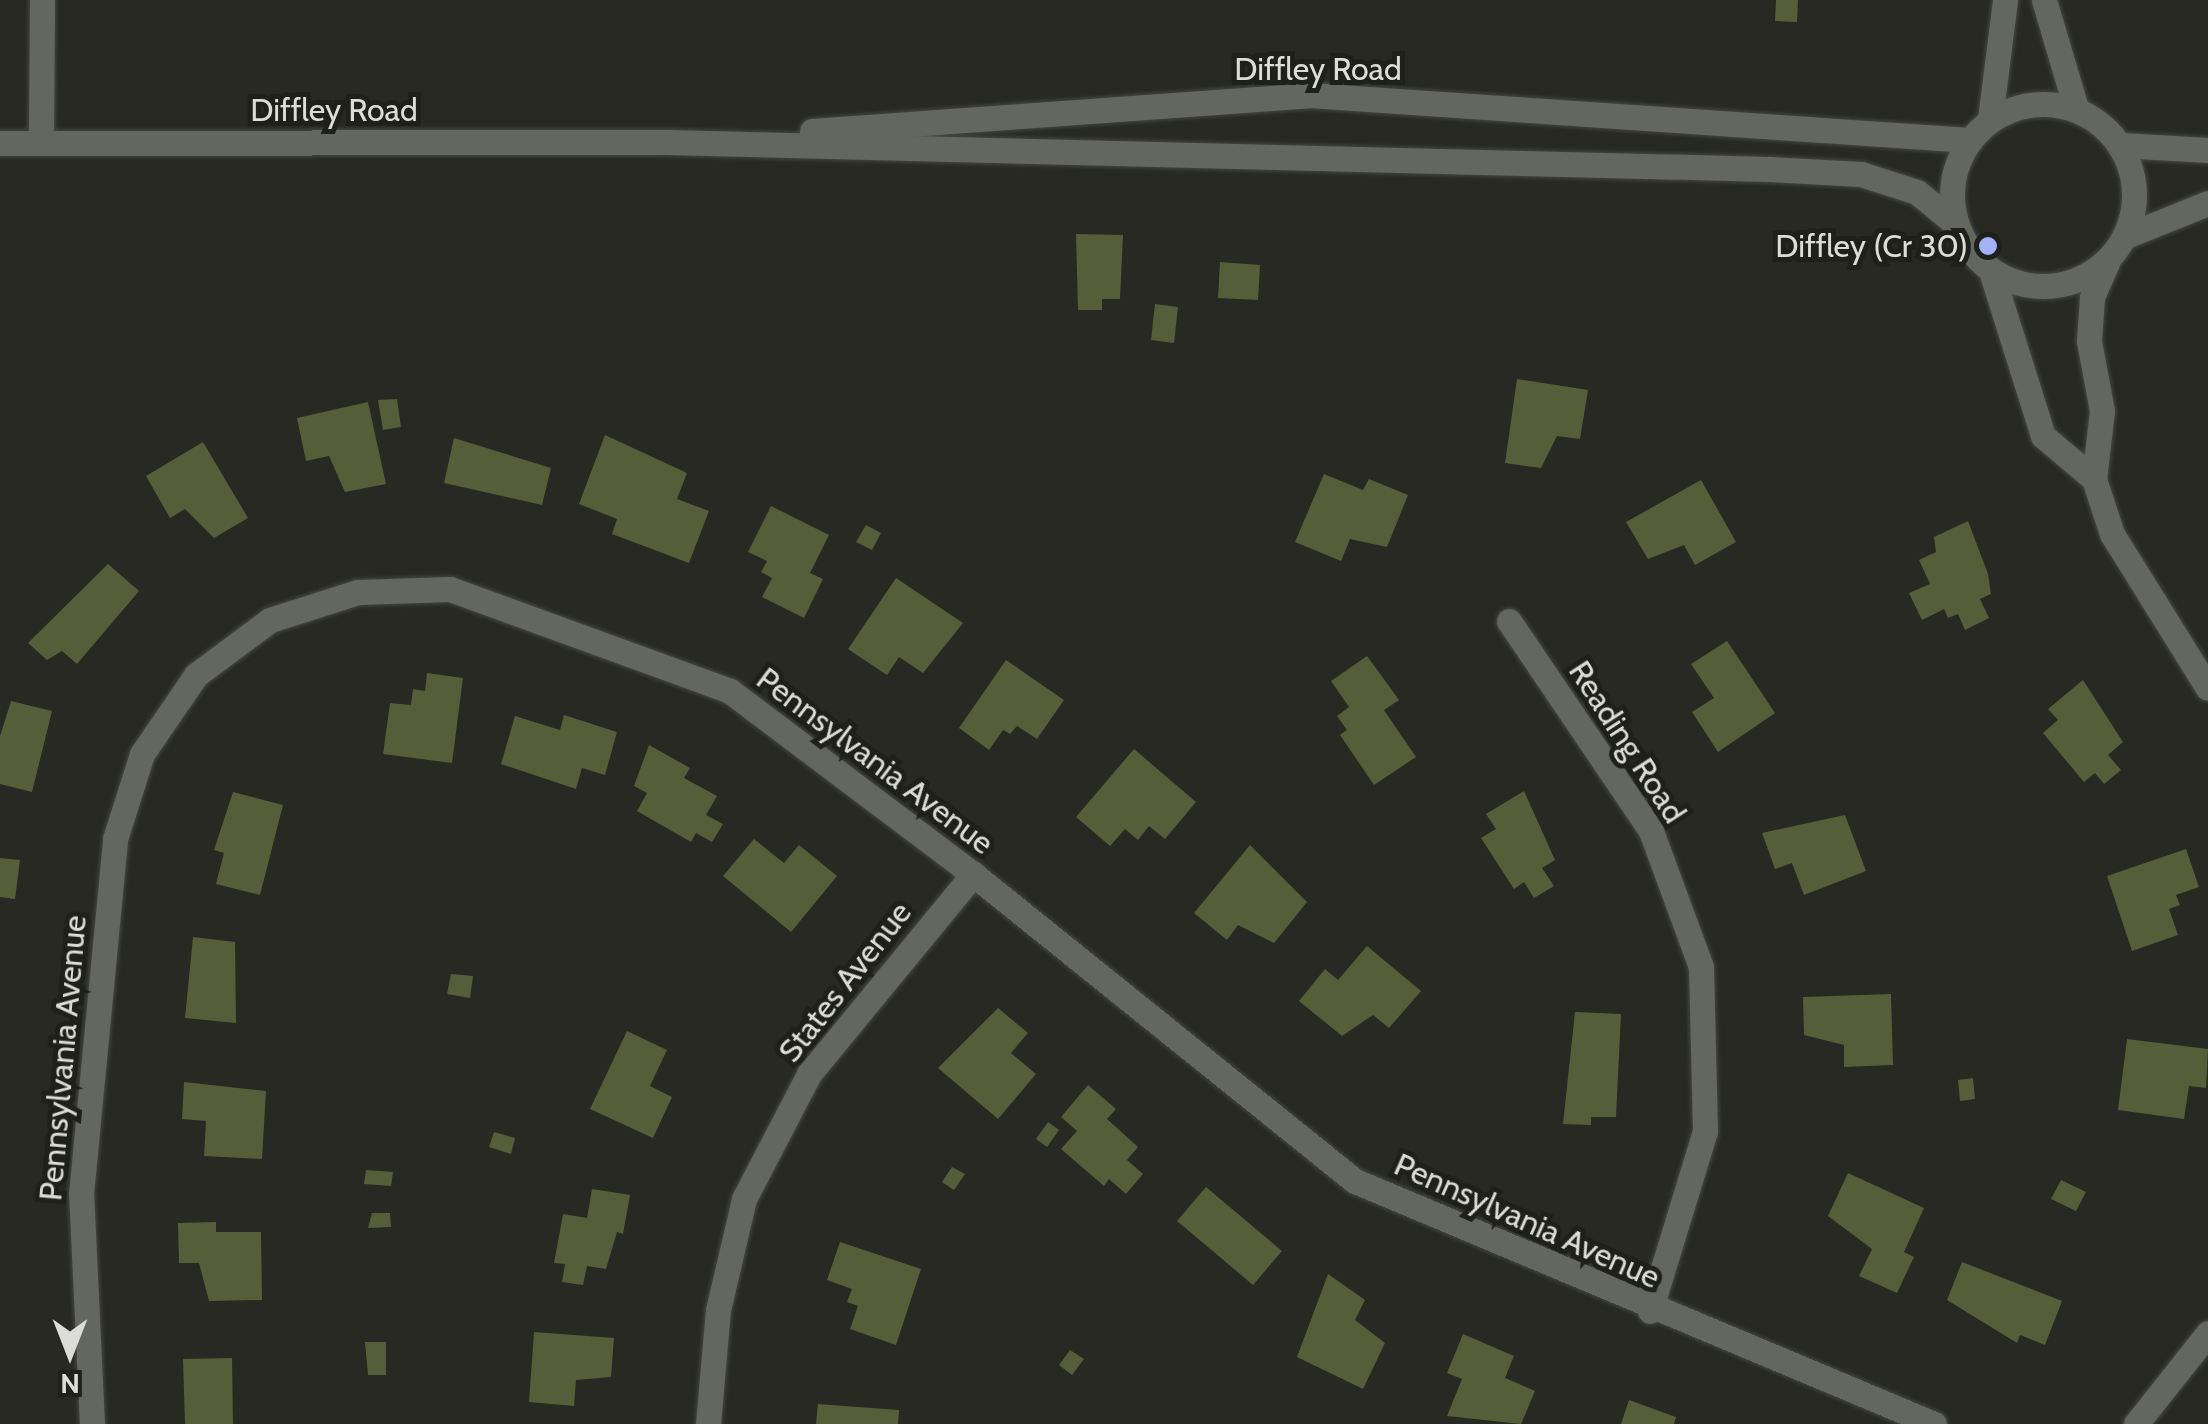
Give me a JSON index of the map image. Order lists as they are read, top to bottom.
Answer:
{
  "streets": {
    "street": [
      "Diffley Road",
      "Reading Road",
      "Pennsylvania Avenue",
      "States Avenue"
    ]
  },
  "crossings": [
    ["Reading Road", "Pennsylvania Avenue"],
    ["Pennsylvania Avenue", "States Avenue"]
  ],
  "places": ["Diffley (Cr 30)"],
  "north": "bottom"
}
